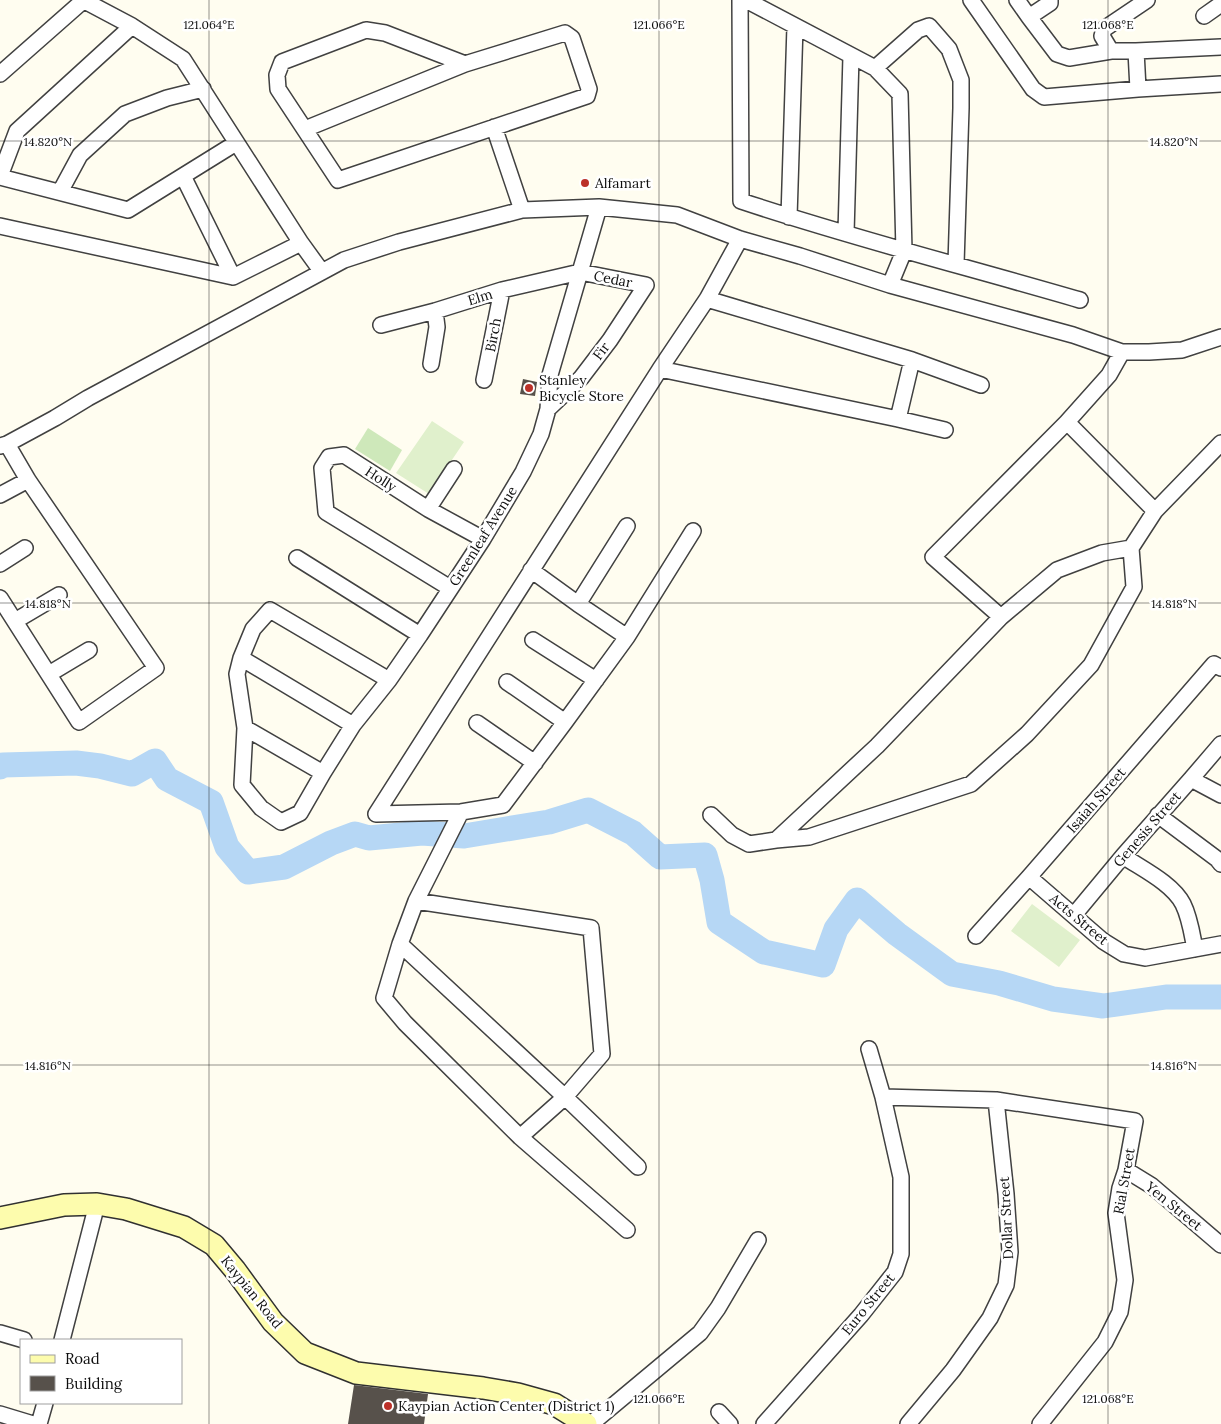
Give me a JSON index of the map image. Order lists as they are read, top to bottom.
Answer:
{
  "streets": {
    "main road": ["Kaypian Road"],
    "street": [
      "Cedar",
      "Elm",
      "Birch",
      "Fir",
      "Holly",
      "Greenleaf Avenue",
      "Isaiah Street",
      "Genesis Street",
      "Acts Street",
      "Rial Street",
      "Yen Street",
      "Dollar Street",
      "Euro Street"
    ]
  },
  "crossings": [
    ["Cedar", "Elm"],
    ["Cedar", "Fir"],
    ["Cedar", "Greenleaf Avenue"],
    ["Elm", "Birch"],
    ["Elm", "Greenleaf Avenue"],
    ["Fir", "Greenleaf Avenue"],
    ["Holly", "Greenleaf Avenue"],
    ["Isaiah Street", "Acts Street"],
    ["Genesis Street", "Acts Street"],
    ["Rial Street", "Yen Street"],
    ["Rial Street", "Dollar Street"]
  ],
  "places": ["Alfamart", "Stanley Bicycle Store", "Kaypian Action Center (District 1)"],
  "legend": ["Road", "Building"],
  "coordinates": [
    "121.064°E",
    "121.066°E",
    "121.068°E",
    "14.820°N",
    "14.818°N",
    "14.816°N"
  ]
}
